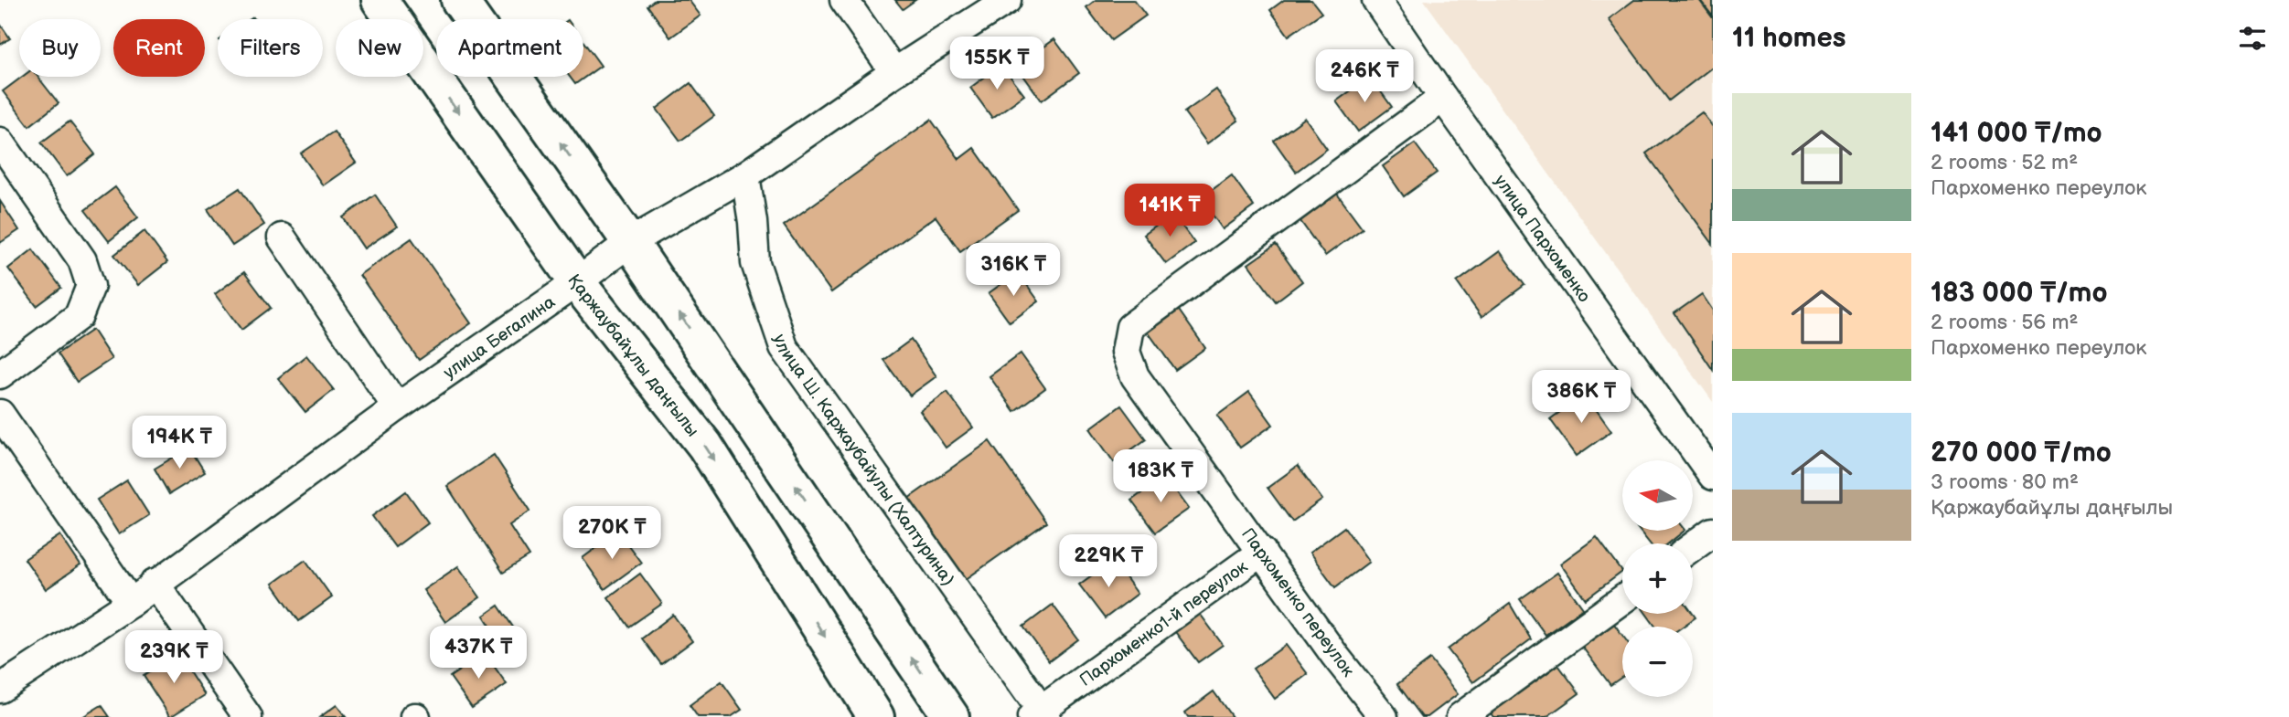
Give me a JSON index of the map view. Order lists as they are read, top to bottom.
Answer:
{
  "streets": {
    "highway": ["Қаржаубайұлы даңғылы"],
    "street": [
      "улица Пархоменко",
      "улица Бегалина",
      "улица Ш. Каржаубайулы (Халтурина)",
      "Пархоменко переулок",
      "Пархоменко1-й переулок"
    ]
  },
  "crossings": [
    ["улица Пархоменко", "Пархоменко переулок"],
    ["улица Бегалина", "Қаржаубайұлы даңғылы"],
    ["улица Бегалина", "улица Ш. Каржаубайулы (Халтурина)"],
    ["улица Ш. Каржаубайулы (Халтурина)", "Пархоменко1-й переулок"],
    ["Пархоменко переулок", "Пархоменко1-й переулок"]
  ],
  "north": "left",
  "page": {
    "heading": "11 homes",
    "chip": [
      "Buy",
      "Rent",
      "Filters",
      "New",
      "Apartment"
    ],
    "price": [
      "155K ₸",
      "246K ₸",
      "141K ₸",
      "316K ₸",
      "386K ₸",
      "194K ₸",
      "183K ₸",
      "270K ₸",
      "229K ₸",
      "437K ₸",
      "239K ₸"
    ],
    "list": [
      {
        "name": "141 000 ₸/mo",
        "note": "2 rooms · 52 m² · Пархоменко переулок"
      },
      {
        "name": "183 000 ₸/mo",
        "note": "2 rooms · 56 m² · Пархоменко переулок"
      },
      {
        "name": "270 000 ₸/mo",
        "note": "3 rooms · 80 m² · Қаржаубайұлы даңғылы"
      }
    ],
    "map_buttons": ["+", "−"]
  }
}
